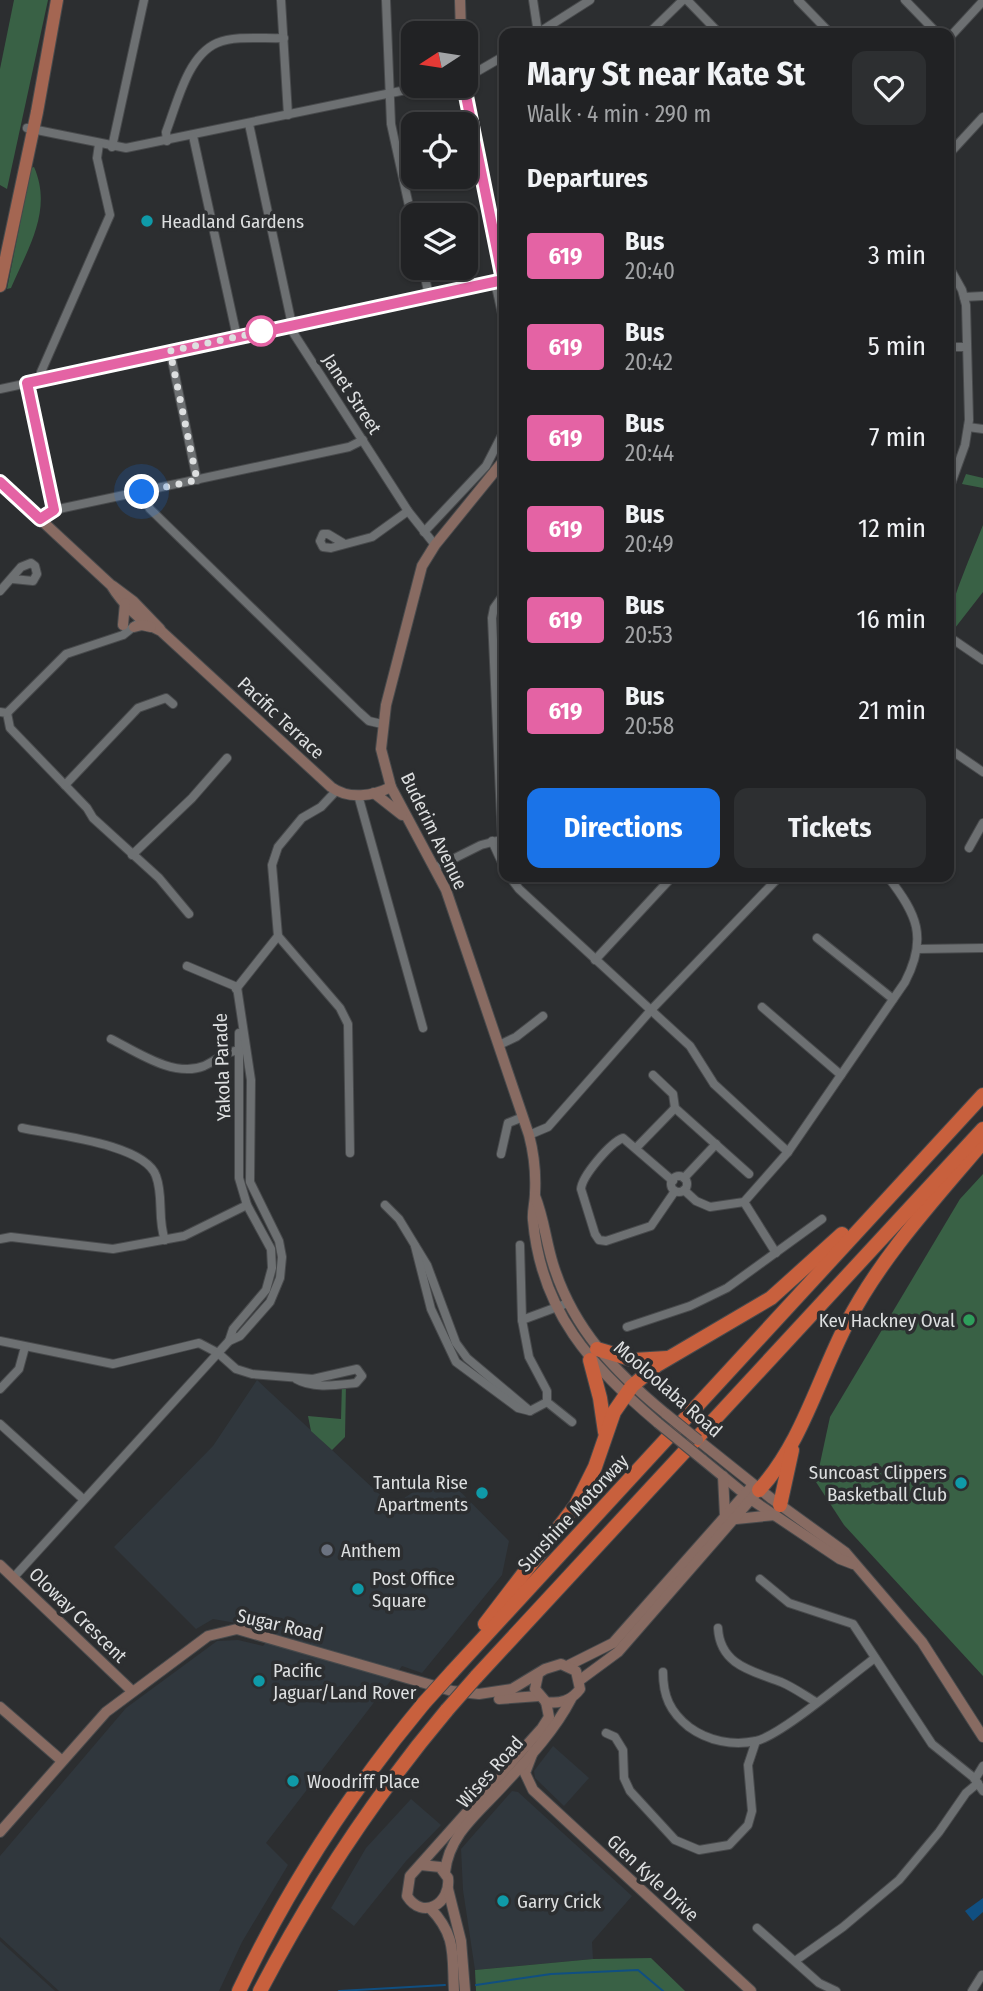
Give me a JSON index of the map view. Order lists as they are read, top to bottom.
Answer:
{
  "streets": {
    "highway": ["Sunshine Motorway"],
    "main road": [
      "Pacific Terrace",
      "Buderim Avenue",
      "Mooloolaba Road",
      "Oloway Crescent",
      "Sugar Road",
      "Wises Road",
      "Glen Kyle Drive"
    ],
    "street": ["Janet Street", "Yakola Parade"]
  },
  "crossings": [
    ["Janet Street", "Buderim Avenue"],
    ["Pacific Terrace", "Buderim Avenue"],
    ["Buderim Avenue", "Mooloolaba Road"],
    ["Yakola Parade", "Oloway Crescent"],
    ["Oloway Crescent", "Sugar Road"],
    ["Sugar Road", "Wises Road"]
  ],
  "places": [
    "Headland Gardens",
    "Kev Hackney Oval",
    "Suncoast Clippers Basketball Club",
    "Tantula Rise Apartments",
    "Anthem",
    "Post Office Square",
    "Pacific Jaguar/Land Rover",
    "Woodriff Place",
    "Garry Crick"
  ],
  "lines": ["bus line 619"],
  "north": "left",
  "page": {
    "heading": [
      ["Mary St near Kate St", "Walk · 4 min · 290 m"],
      "Departures"
    ],
    "list": [
      {
        "mark": "619",
        "name": "Bus",
        "note": "20:40",
        "value": "3 min"
      },
      {
        "mark": "619",
        "name": "Bus",
        "note": "20:42",
        "value": "5 min"
      },
      {
        "mark": "619",
        "name": "Bus",
        "note": "20:44",
        "value": "7 min"
      },
      {
        "mark": "619",
        "name": "Bus",
        "note": "20:49",
        "value": "12 min"
      },
      {
        "mark": "619",
        "name": "Bus",
        "note": "20:53",
        "value": "16 min"
      },
      {
        "mark": "619",
        "name": "Bus",
        "note": "20:58",
        "value": "21 min"
      }
    ],
    "buttons": ["Directions", "Tickets"]
  }
}
